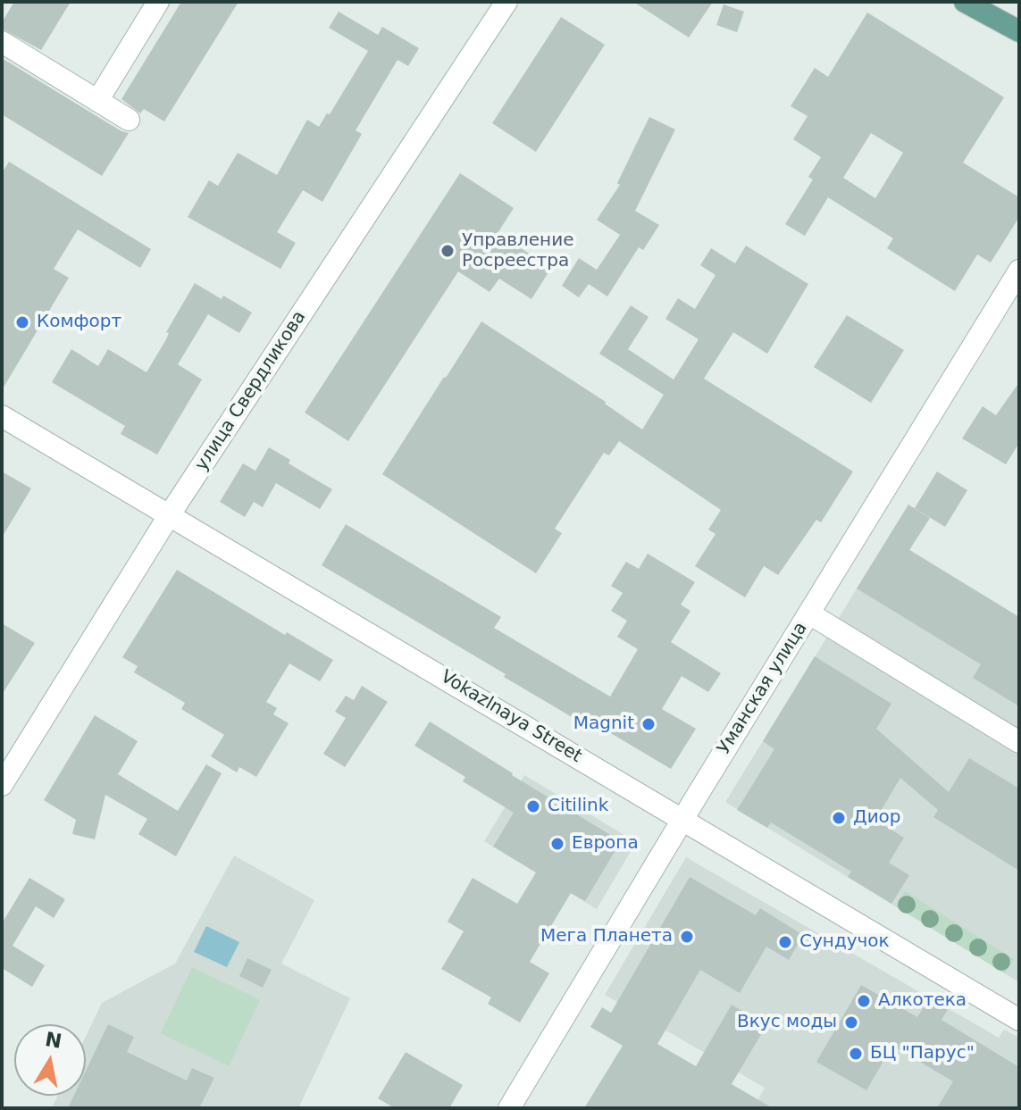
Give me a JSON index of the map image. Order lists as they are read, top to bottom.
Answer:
{
  "streets": {
    "street": ["улица Свердликова", "Уманская улица", "Vokazlnaya Street"]
  },
  "crossings": [
    ["улица Свердликова", "Vokazlnaya Street"],
    ["Уманская улица", "Vokazlnaya Street"]
  ],
  "places": [
    "Управление Росреестра",
    "Комфорт",
    "Magnit",
    "Citilink",
    "Диор",
    "Европа",
    "Мега Планета",
    "Сундучок",
    "Алкотека",
    "Вкус моды",
    "БЦ \"Парус\""
  ],
  "north": "top"
}
